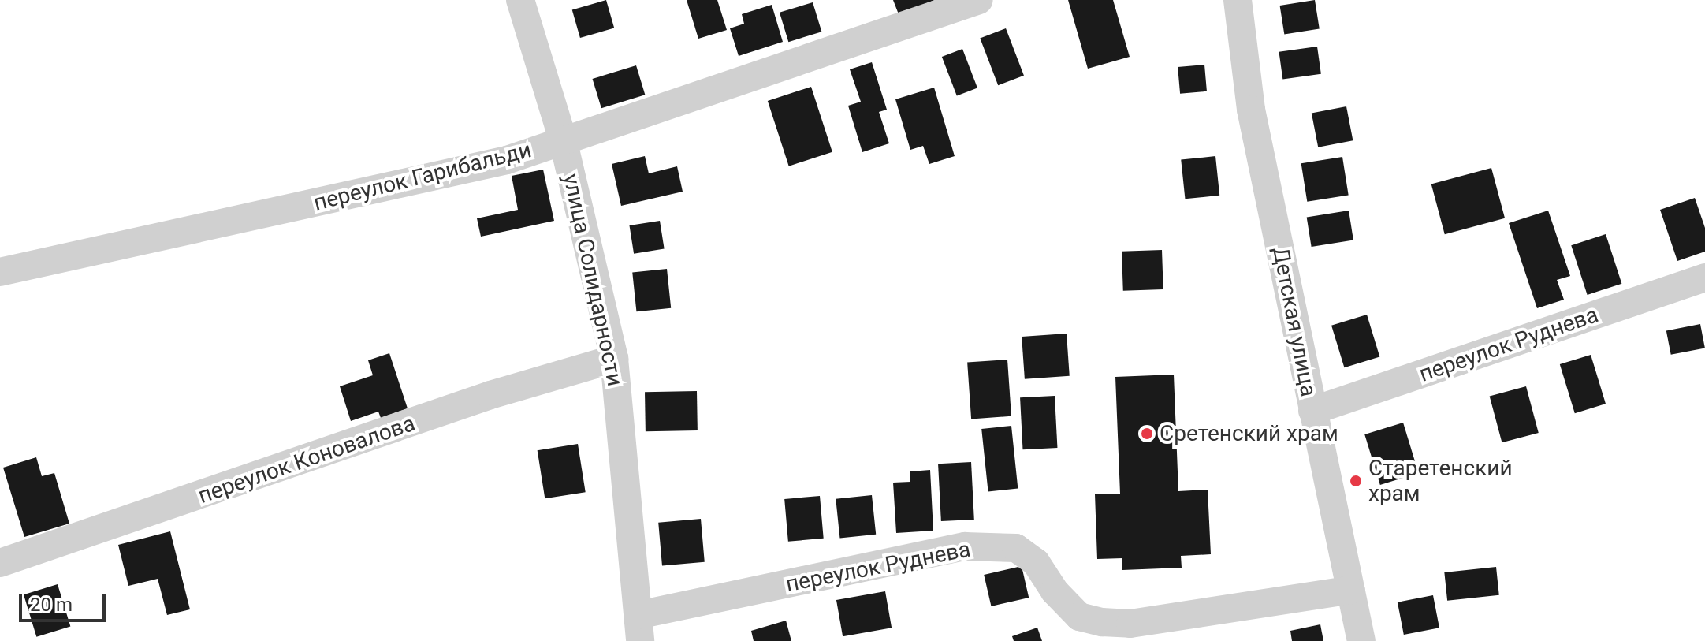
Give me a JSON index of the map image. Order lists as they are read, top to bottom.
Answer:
{
  "streets": {
    "street": [
      "переулок Гарибальди",
      "улица Солидарности",
      "Детская улица",
      "переулок Руднева",
      "переулок Коновалова"
    ]
  },
  "crossings": [
    ["переулок Гарибальди", "улица Солидарности"],
    ["улица Солидарности", "переулок Руднева"],
    ["улица Солидарности", "переулок Коновалова"],
    ["Детская улица", "переулок Руднева"]
  ],
  "places": ["Сретенский храм", "Старетенский храм"],
  "scale_bar": "20 m"
}
